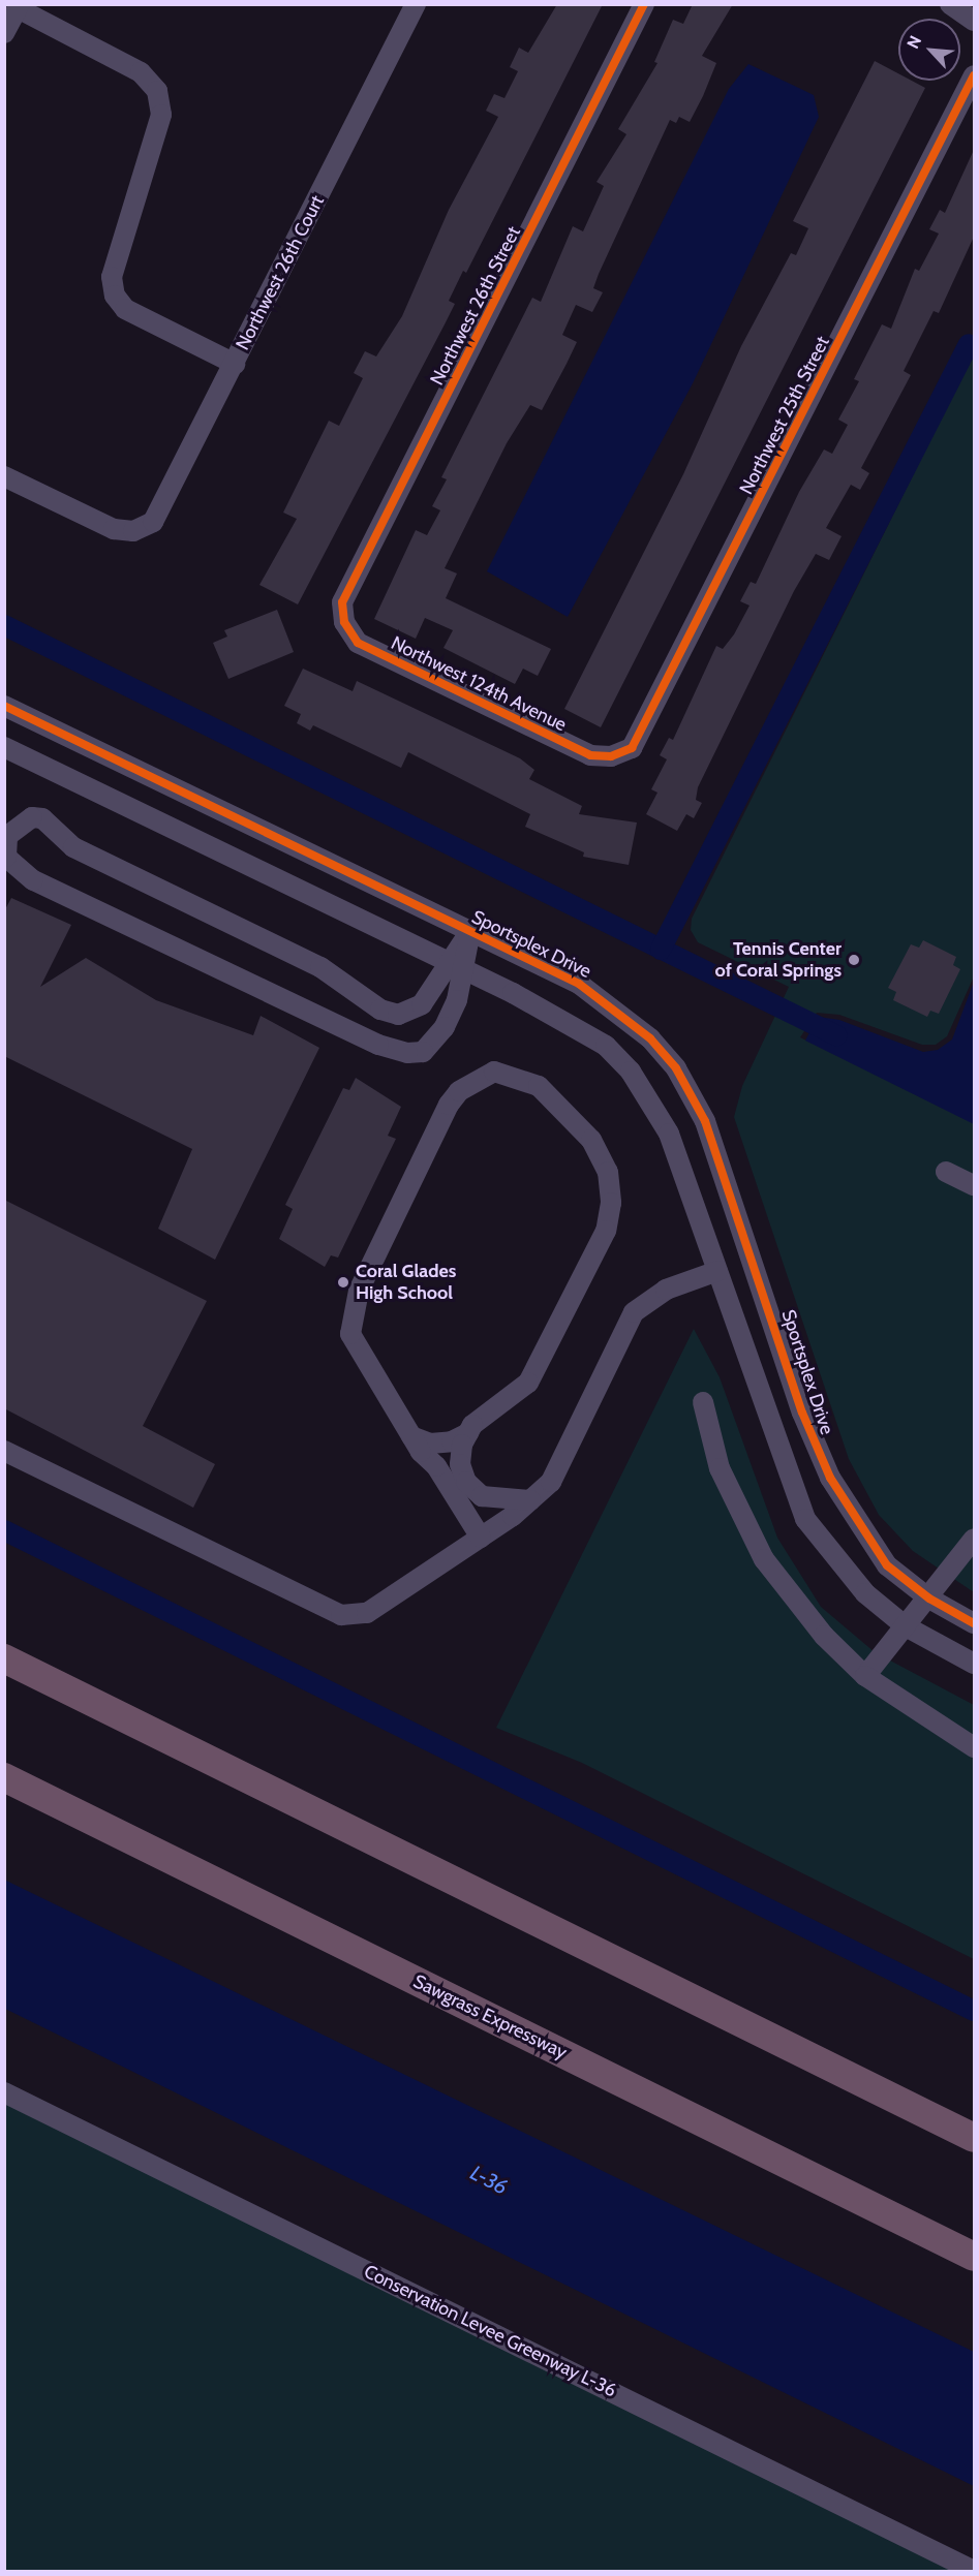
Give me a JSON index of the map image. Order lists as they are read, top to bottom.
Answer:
{
  "streets": {
    "highway": ["Sawgrass Expressway"],
    "street": [
      "Northwest 26th Court",
      "Northwest 26th Street",
      "Northwest 25th Street",
      "Northwest 124th Avenue",
      "Sportsplex Drive",
      "Conservation Levee Greenway L-36"
    ]
  },
  "crossings": [
    ["Northwest 26th Street", "Northwest 124th Avenue"],
    ["Northwest 25th Street", "Northwest 124th Avenue"]
  ],
  "water": ["L-36"],
  "places": ["Tennis Center of Coral Springs", "Coral Glades High School"],
  "north": "top left"
}
